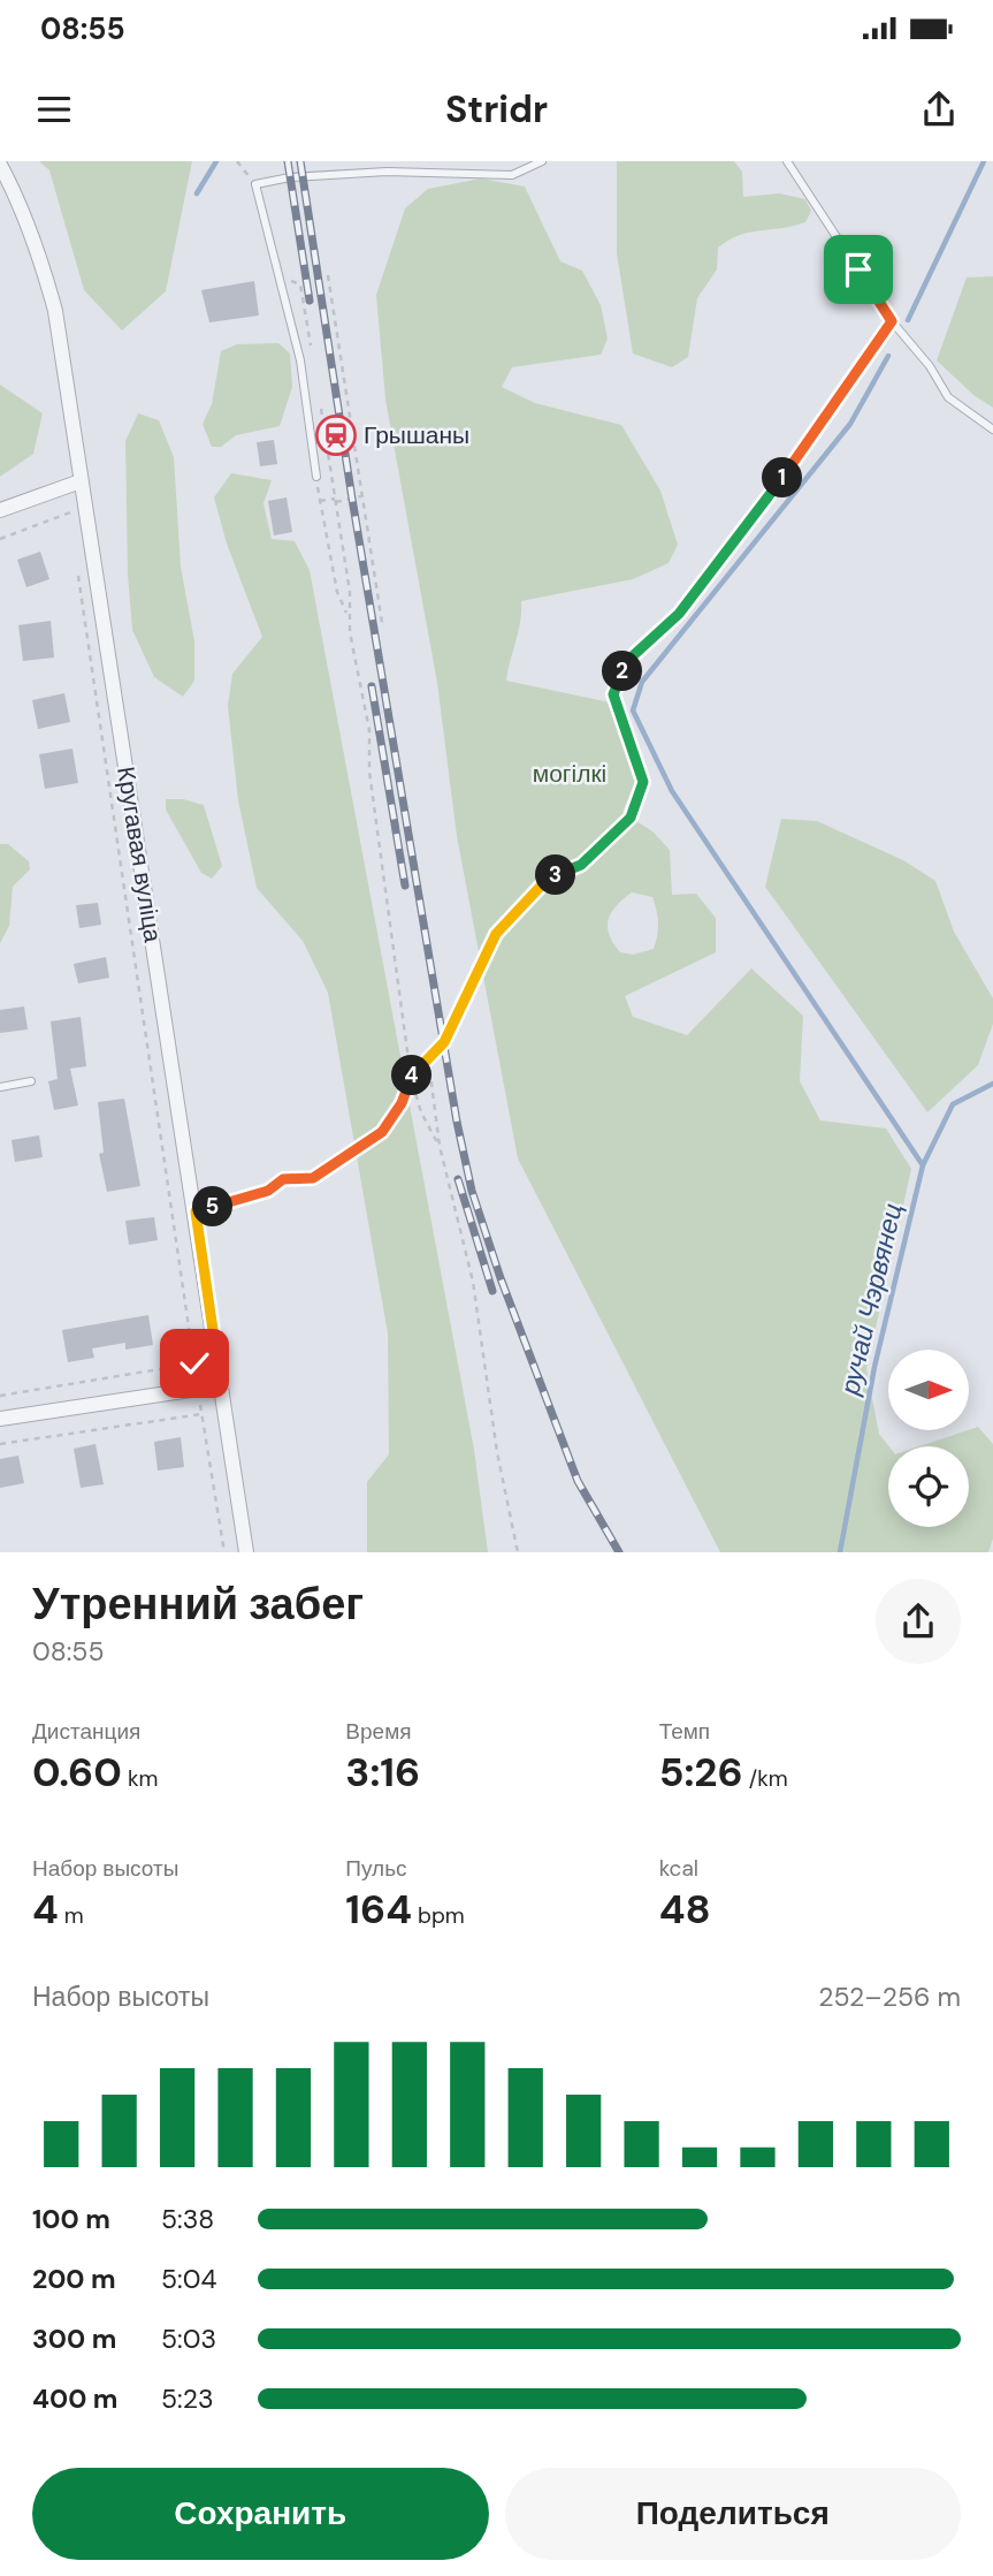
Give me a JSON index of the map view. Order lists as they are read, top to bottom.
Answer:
{
  "streets": {
    "street": ["Кругавая вуліца"]
  },
  "water": ["ручай Чэрвянец"],
  "parks": ["могілкі"],
  "places": {
    "station": ["Грышаны"]
  },
  "north": "right",
  "page": {
    "status": "08:55",
    "header": "Stridr",
    "pins": [
      "1",
      "2",
      "3",
      "4",
      "5"
    ],
    "heading": ["Утренний забег", "08:55"],
    "stats": [
      ["Дистанция", "0.60 km"],
      ["Время", "3:16"],
      ["Темп", "5:26 /km"],
      ["Набор высоты", "4 m"],
      ["Пульс", "164 bpm"],
      ["kcal", "48"]
    ],
    "chart": ["Набор высоты", "252–256 m"],
    "list": [
      {
        "name": "100 m",
        "note": "5:38"
      },
      {
        "name": "200 m",
        "note": "5:04"
      },
      {
        "name": "300 m",
        "note": "5:03"
      },
      {
        "name": "400 m",
        "note": "5:23"
      }
    ],
    "buttons": ["Сохранить", "Поделиться"]
  }
}
